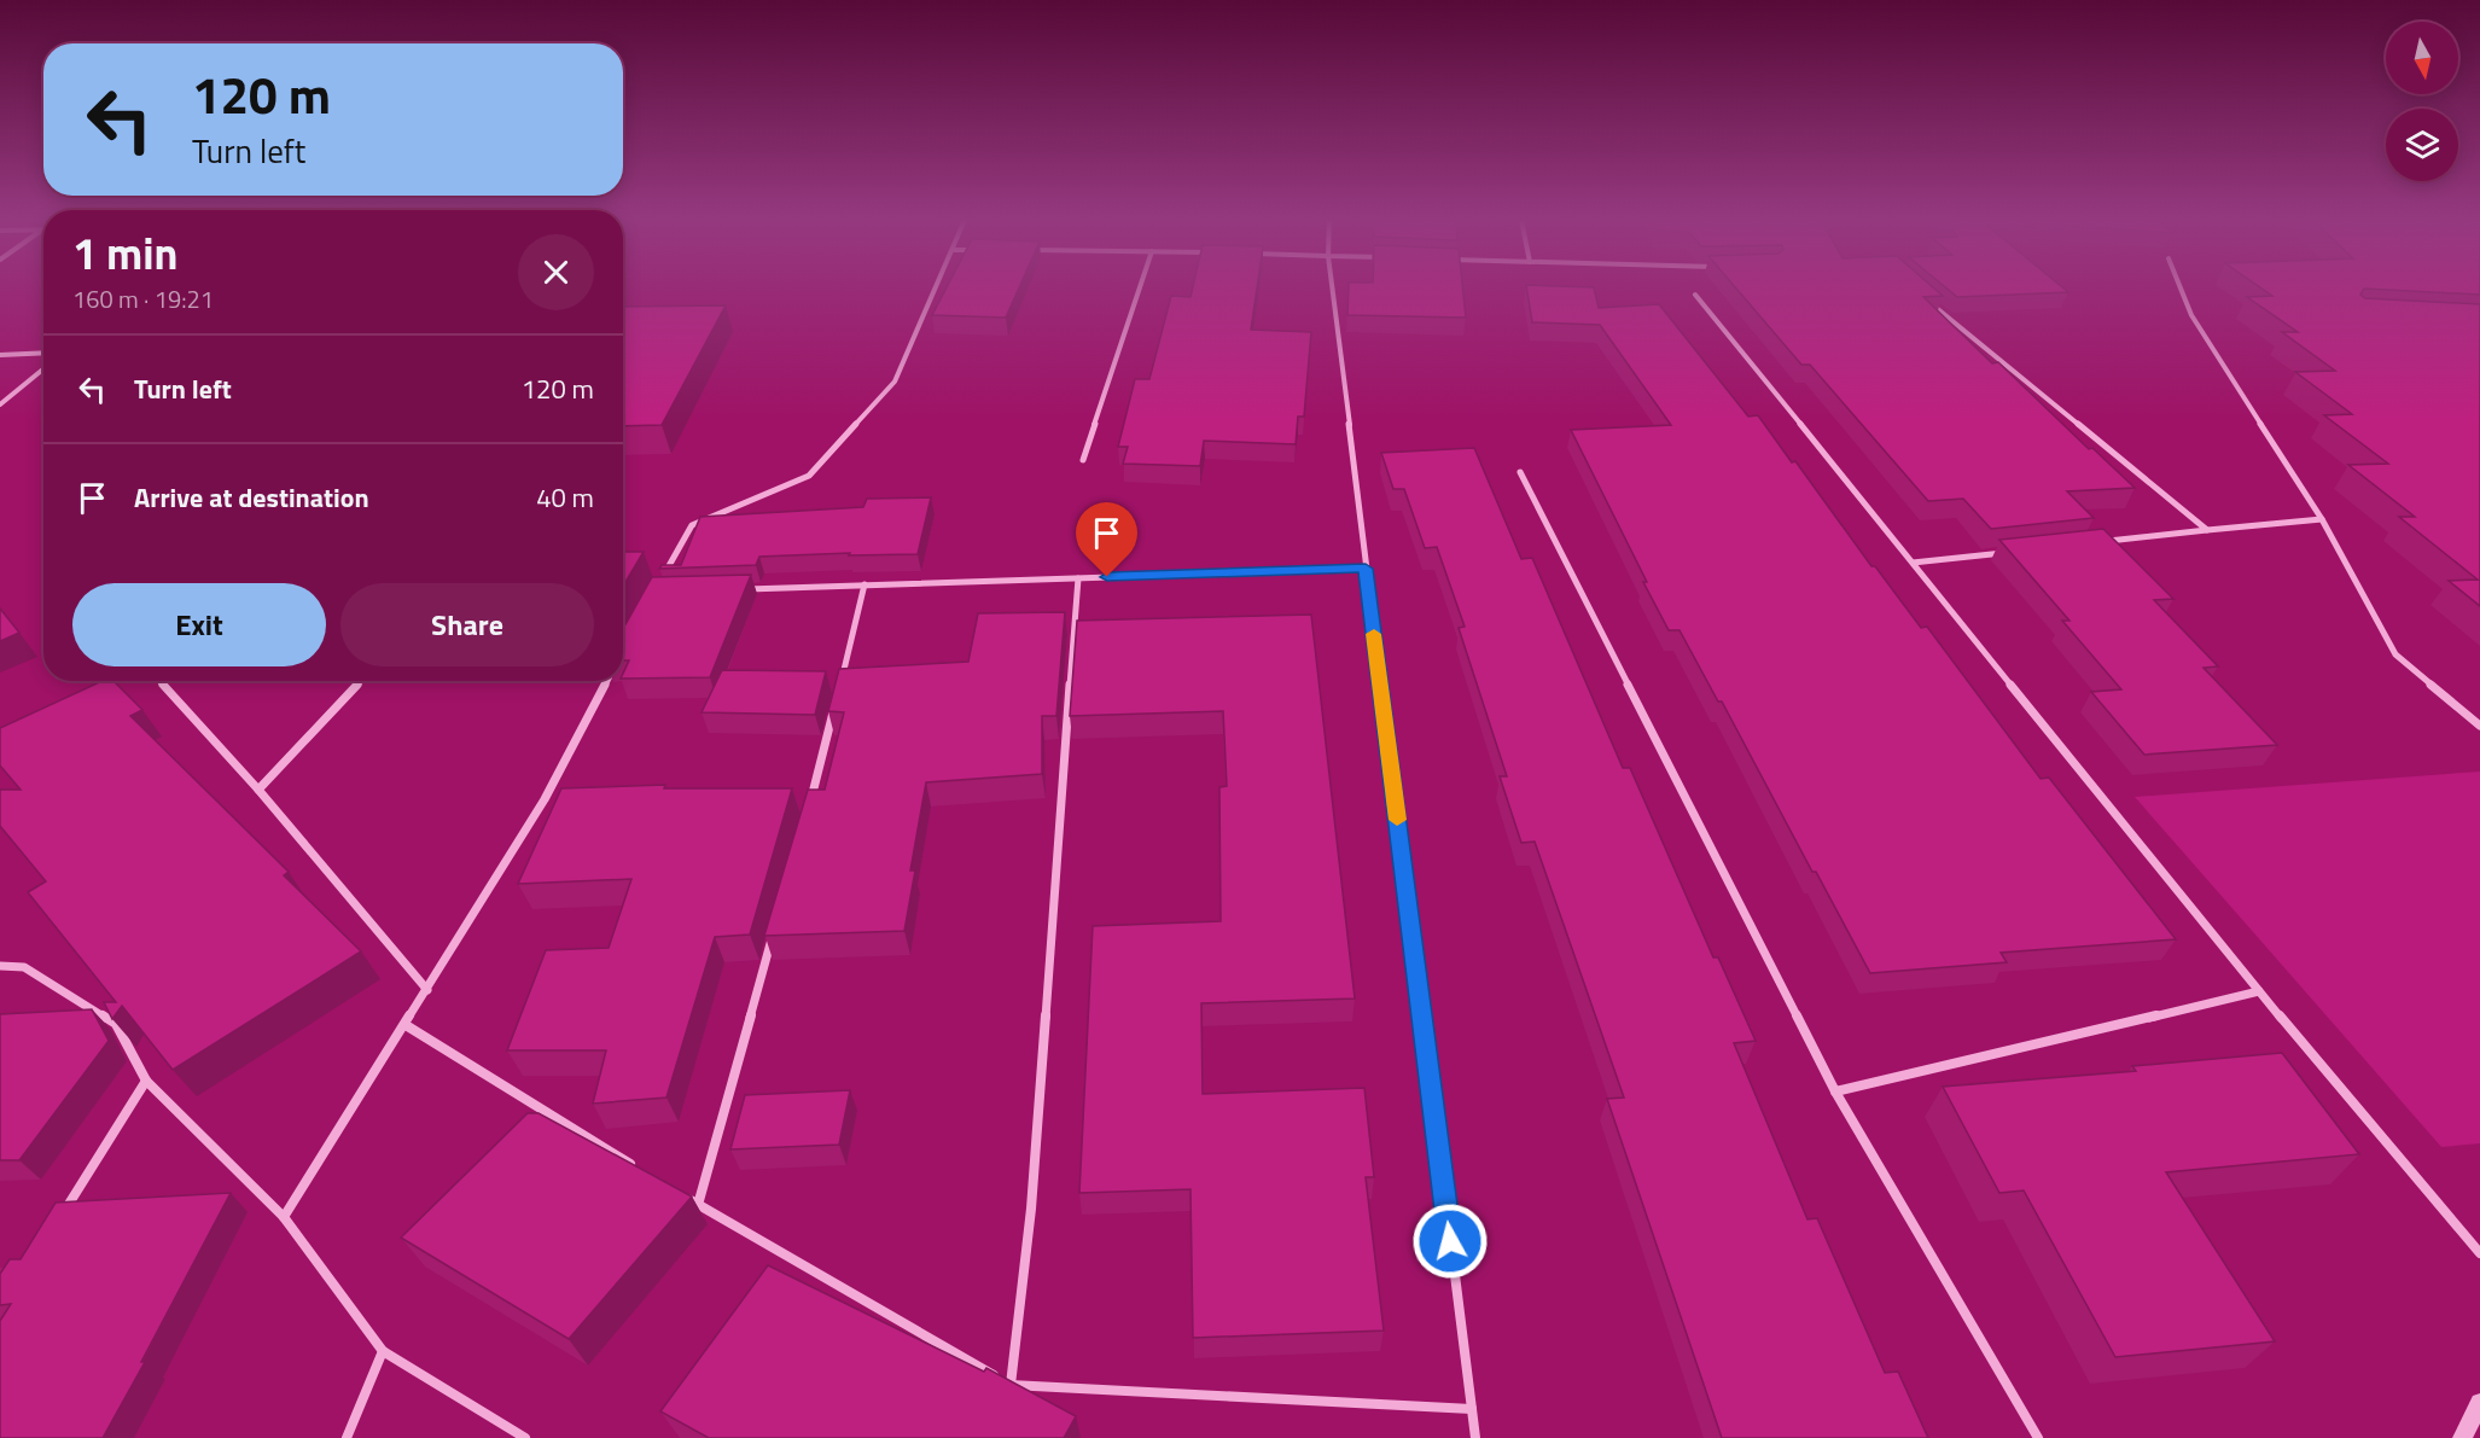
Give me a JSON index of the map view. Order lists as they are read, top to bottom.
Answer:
{
  "north": "bottom",
  "page": {
    "turn": ["120 m", "Turn left"],
    "heading": ["1 min", "160 m · 19:21"],
    "list": [
      {
        "name": "Turn left",
        "value": "120 m"
      },
      {
        "name": "Arrive at destination",
        "value": "40 m"
      }
    ],
    "buttons": ["Exit", "Share"]
  }
}
